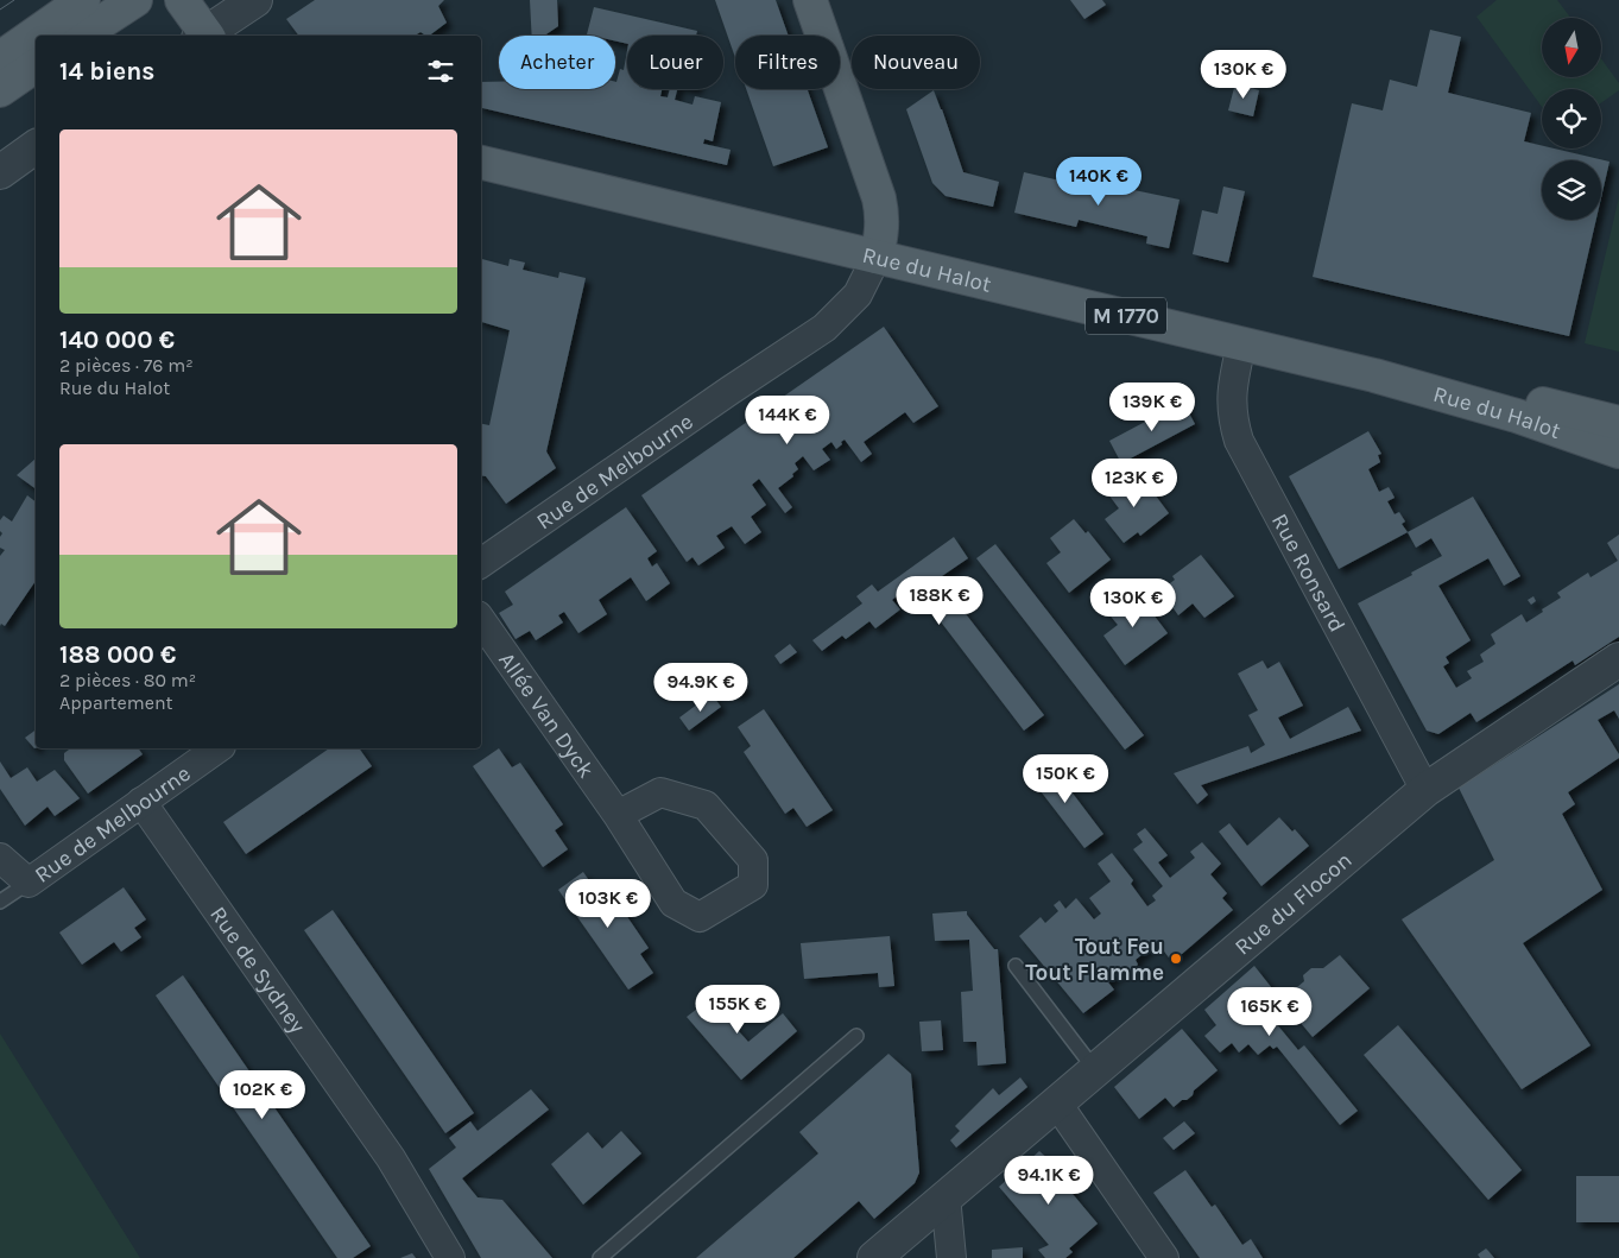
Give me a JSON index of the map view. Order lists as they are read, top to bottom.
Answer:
{
  "streets": {
    "main road": ["Rue du Halot", "M 1770"],
    "street": [
      "Rue de Melbourne",
      "Rue Ronsard",
      "Allée Van Dyck",
      "Rue du Flocon",
      "Rue de Sydney"
    ]
  },
  "crossings": [
    ["Rue du Halot", "Rue de Melbourne"],
    ["Rue du Halot", "Rue Ronsard"],
    ["Rue de Melbourne", "Rue de Sydney"],
    ["Rue Ronsard", "Rue du Flocon"]
  ],
  "places": ["Tout Feu Tout Flamme"],
  "north": "bottom",
  "page": {
    "chip": [
      "Acheter",
      "Louer",
      "Filtres",
      "Nouveau"
    ],
    "heading": "14 biens",
    "price": [
      "130K €",
      "140K €",
      "139K €",
      "144K €",
      "123K €",
      "188K €",
      "130K €",
      "94.9K €",
      "150K €",
      "103K €",
      "155K €",
      "165K €",
      "102K €",
      "94.1K €"
    ],
    "list": [
      {
        "name": "140 000 €",
        "note": "2 pièces · 76 m² · Rue du Halot"
      },
      {
        "name": "188 000 €",
        "note": "2 pièces · 80 m² · Appartement"
      }
    ]
  }
}
